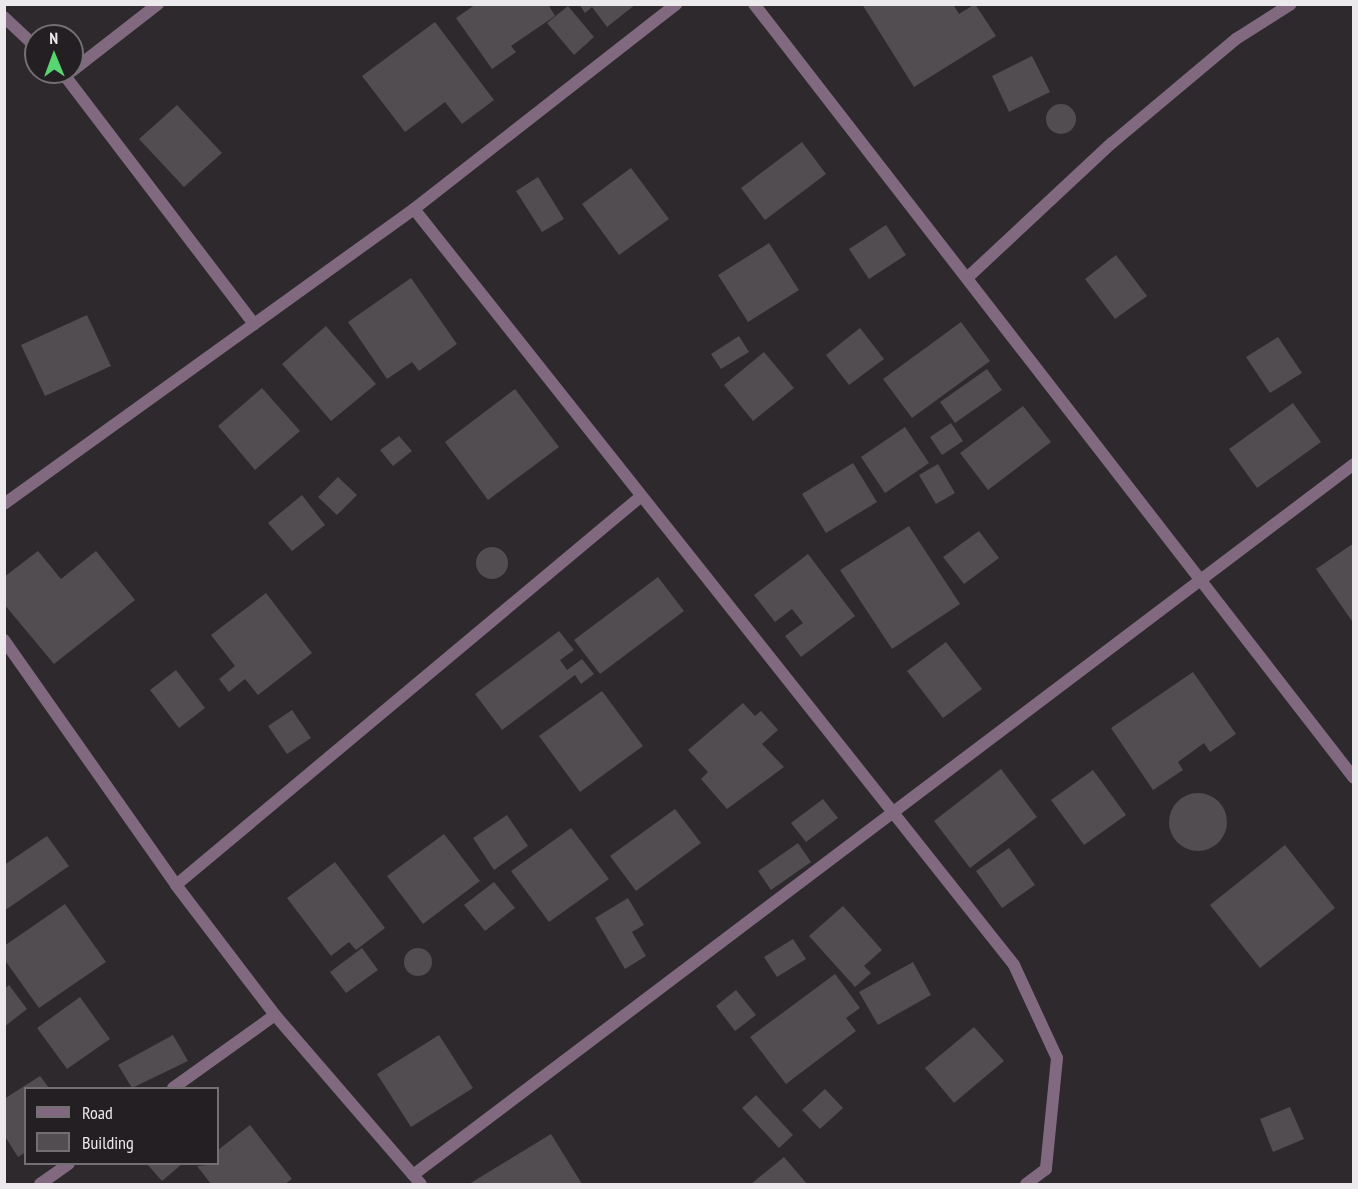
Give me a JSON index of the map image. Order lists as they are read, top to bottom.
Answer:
{
  "legend": ["Road", "Building"],
  "north": "top"
}
